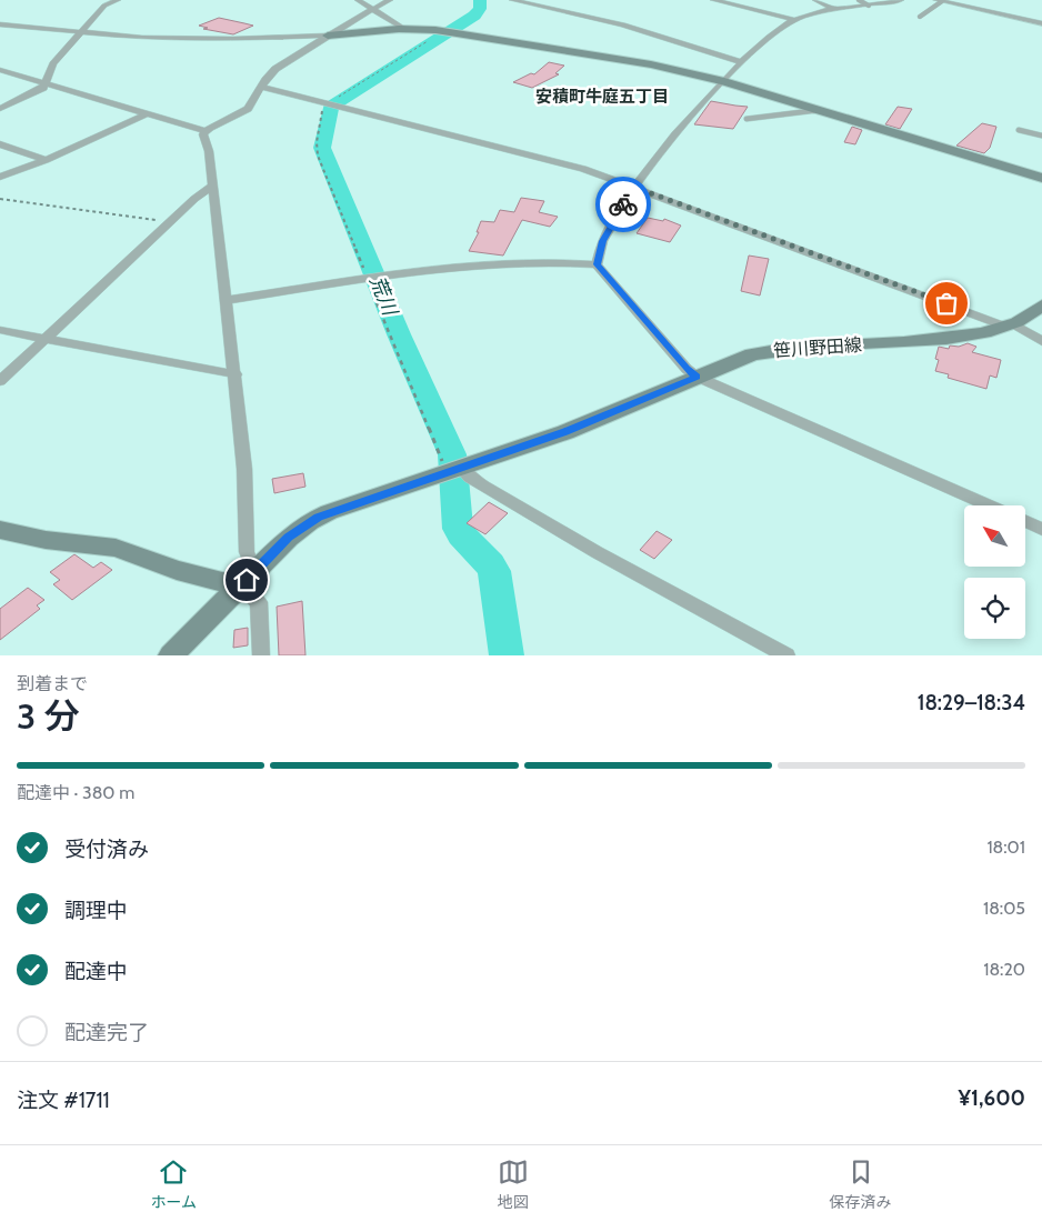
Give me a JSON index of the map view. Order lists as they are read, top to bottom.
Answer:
{
  "streets": {
    "street": ["笹川野田線"]
  },
  "districts": ["安積町牛庭五丁目"],
  "water": ["荒川"],
  "north": "top left",
  "page": {
    "heading": ["3 分", "到着まで", "18:29–18:34"],
    "panel": ["注文 #1711", "¥1,600"],
    "bar": "配達中 · 380 m",
    "list": [
      ["受付済み", "18:01"],
      ["調理中", "18:05"],
      ["配達中", "18:20"],
      "配達完了"
    ],
    "tabs": ["ホーム", "地図", "保存済み"]
  }
}
